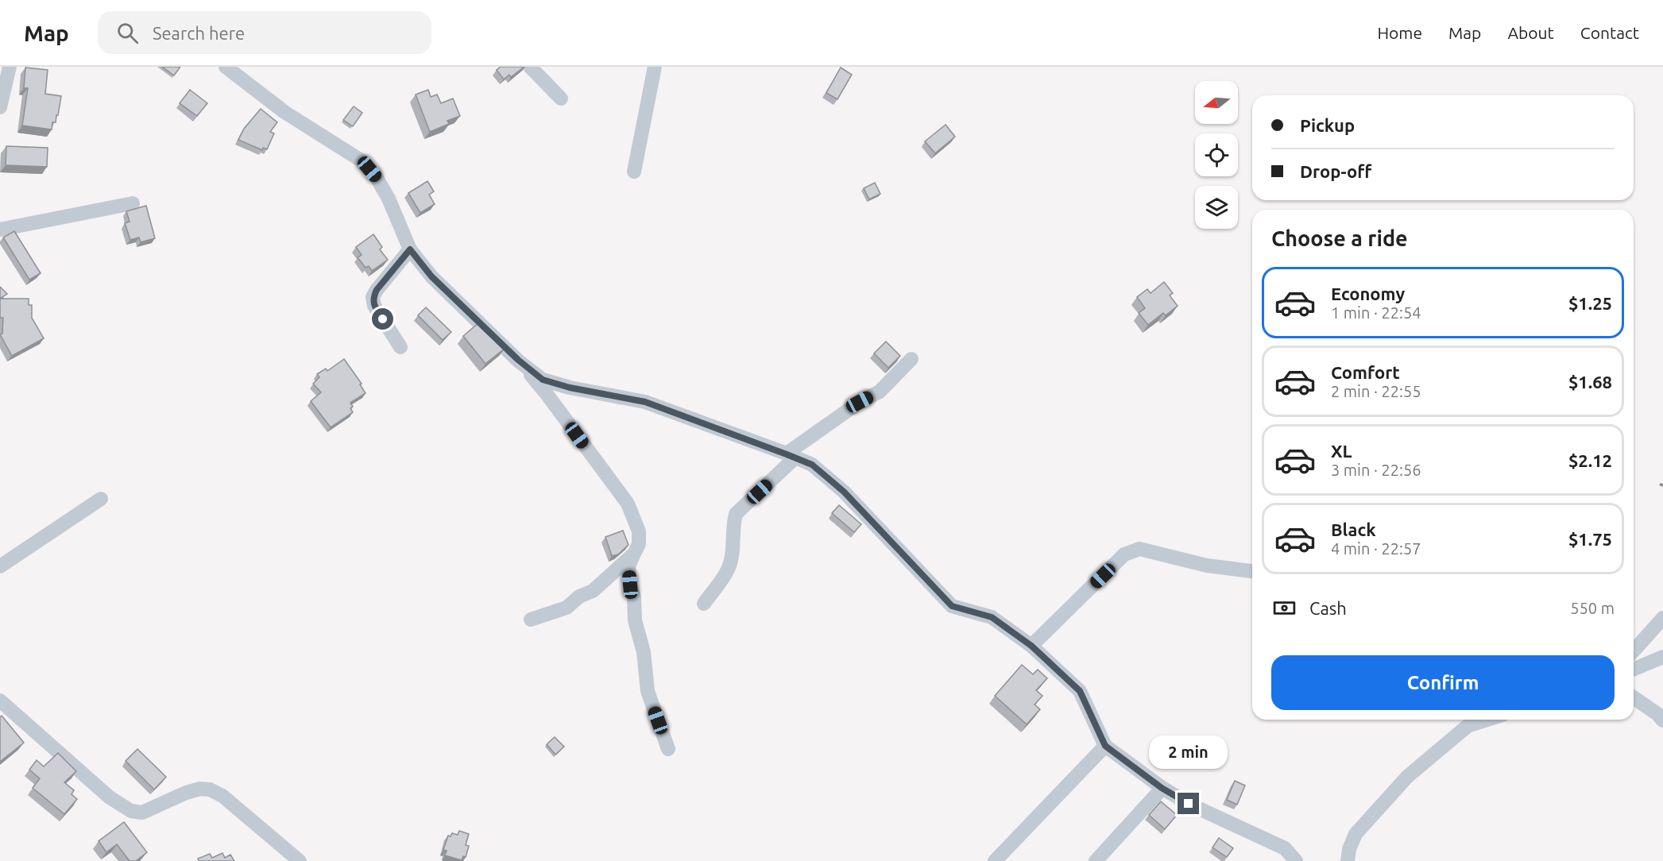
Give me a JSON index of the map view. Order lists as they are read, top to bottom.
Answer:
{
  "north": "left",
  "page": {
    "header": "Map",
    "search": "Search here",
    "nav": [
      "Home",
      "Map",
      "About",
      "Contact"
    ],
    "banner": ["Pickup", "Drop-off"],
    "heading": "Choose a ride",
    "list": [
      {
        "name": "Economy",
        "note": "1 min · 22:54",
        "value": "$1.25"
      },
      {
        "name": "Comfort",
        "note": "2 min · 22:55",
        "value": "$1.68"
      },
      {
        "name": "XL",
        "note": "3 min · 22:56",
        "value": "$2.12"
      },
      {
        "name": "Black",
        "note": "4 min · 22:57",
        "value": "$1.75"
      }
    ],
    "pay": ["Cash", "550 m"],
    "buttons": "Confirm",
    "bubble": "2 min"
  }
}
